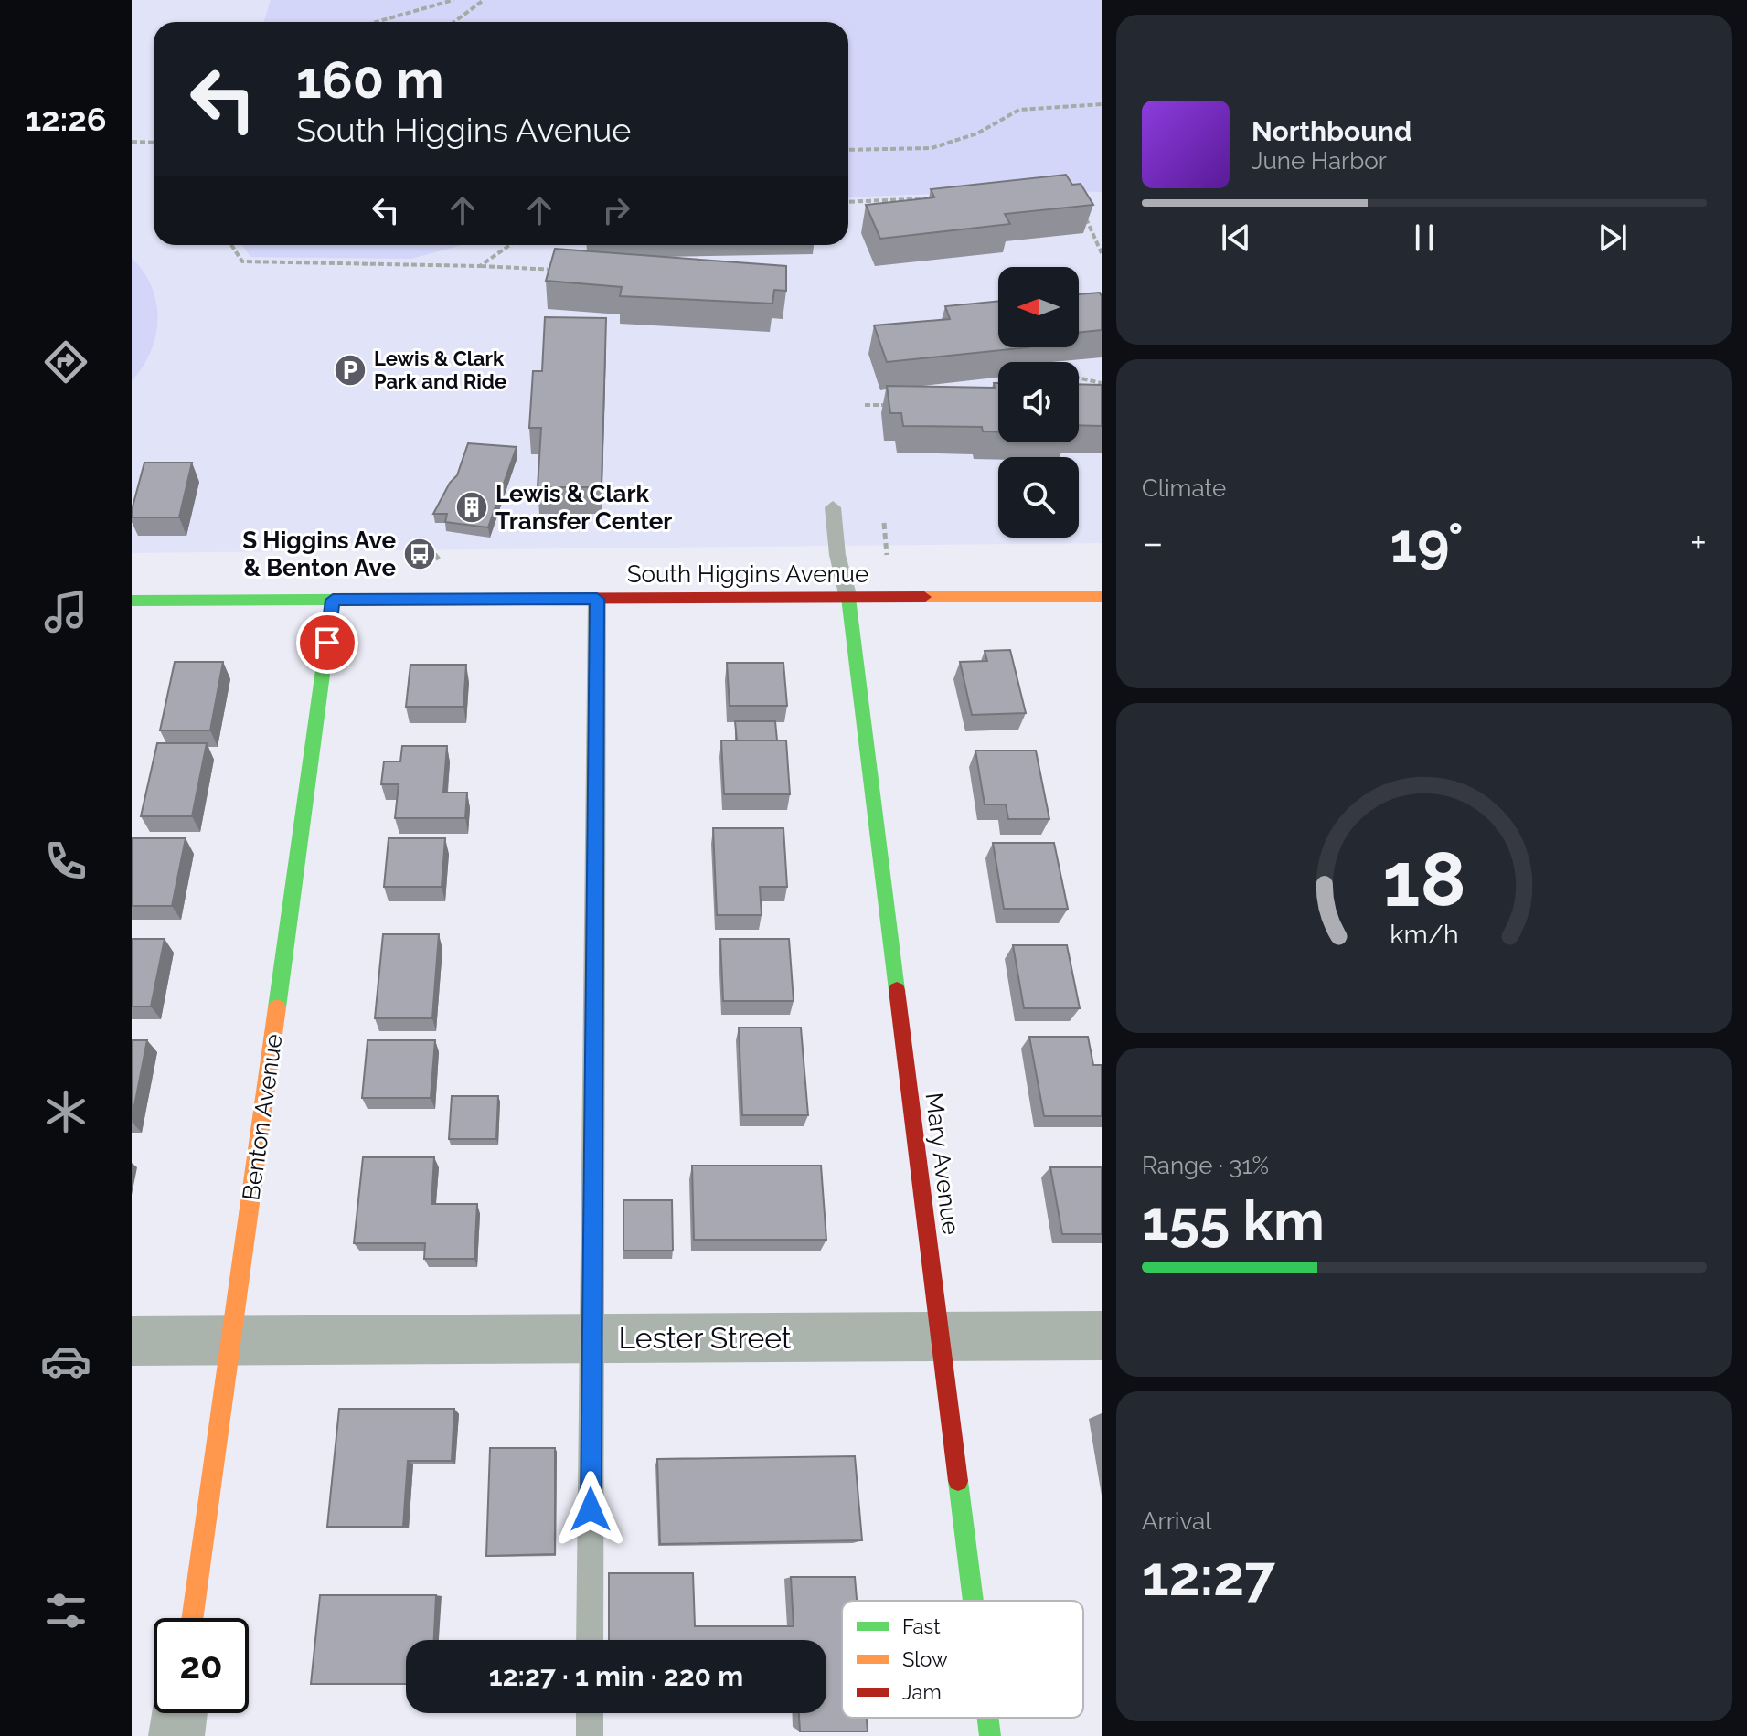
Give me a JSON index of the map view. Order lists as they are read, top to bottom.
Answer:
{
  "streets": {
    "street": [
      "South Higgins Avenue",
      "Benton Avenue",
      "Mary Avenue",
      "Lester Street"
    ]
  },
  "crossings": [
    ["South Higgins Avenue", "Benton Avenue"],
    ["South Higgins Avenue", "Mary Avenue"],
    ["Benton Avenue", "Lester Street"],
    ["Mary Avenue", "Lester Street"]
  ],
  "places": {
    "parking": ["Lewis & Clark Park and Ride"],
    "building": ["Lewis & Clark Transfer Center"],
    "bus stop": ["S Higgins Ave & Benton Ave"]
  },
  "legend": ["Fast", "Slow", "Jam"],
  "north": "left",
  "page": {
    "tabs": "12:26",
    "turn": ["160 m", "South Higgins Avenue"],
    "song": ["Northbound", "June Harbor"],
    "tile": [
      "Climate",
      ["Range · 31%", "155 km"],
      ["Arrival", "12:27"]
    ],
    "heat": ["−", "19°", "+"],
    "limit": "20",
    "trip": "12:27 · 1 min · 220 m",
    "gauge": ["18", "km/h"]
  }
}
